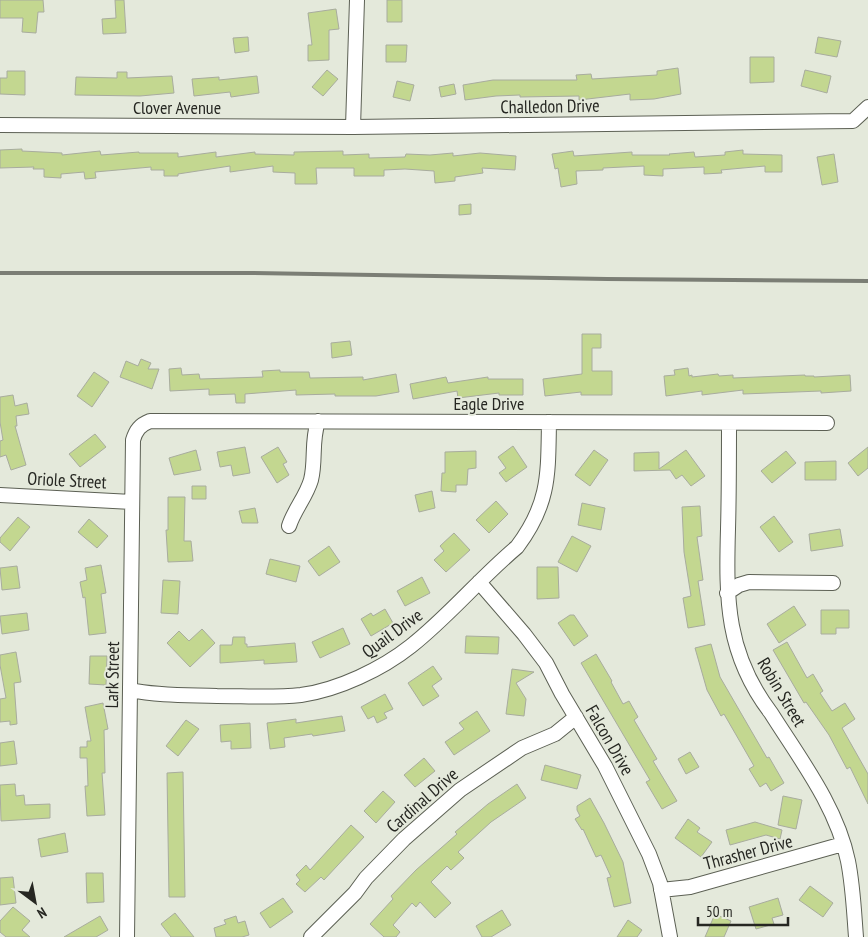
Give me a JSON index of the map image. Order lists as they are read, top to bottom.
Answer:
{
  "streets": {
    "street": [
      "Challedon Drive",
      "Clover Avenue",
      "Eagle Drive",
      "Oriole Street",
      "Quail Drive",
      "Lark Street",
      "Robin Street",
      "Falcon Drive",
      "Cardinal Drive",
      "Thrasher Drive"
    ]
  },
  "crossings": [
    ["Challedon Drive", "Clover Avenue"],
    ["Eagle Drive", "Quail Drive"],
    ["Eagle Drive", "Lark Street"],
    ["Eagle Drive", "Robin Street"],
    ["Oriole Street", "Lark Street"],
    ["Quail Drive", "Lark Street"],
    ["Quail Drive", "Falcon Drive"],
    ["Robin Street", "Thrasher Drive"],
    ["Falcon Drive", "Cardinal Drive"],
    ["Falcon Drive", "Thrasher Drive"]
  ],
  "scale_bar": "50 m",
  "north": "bottom right"
}
